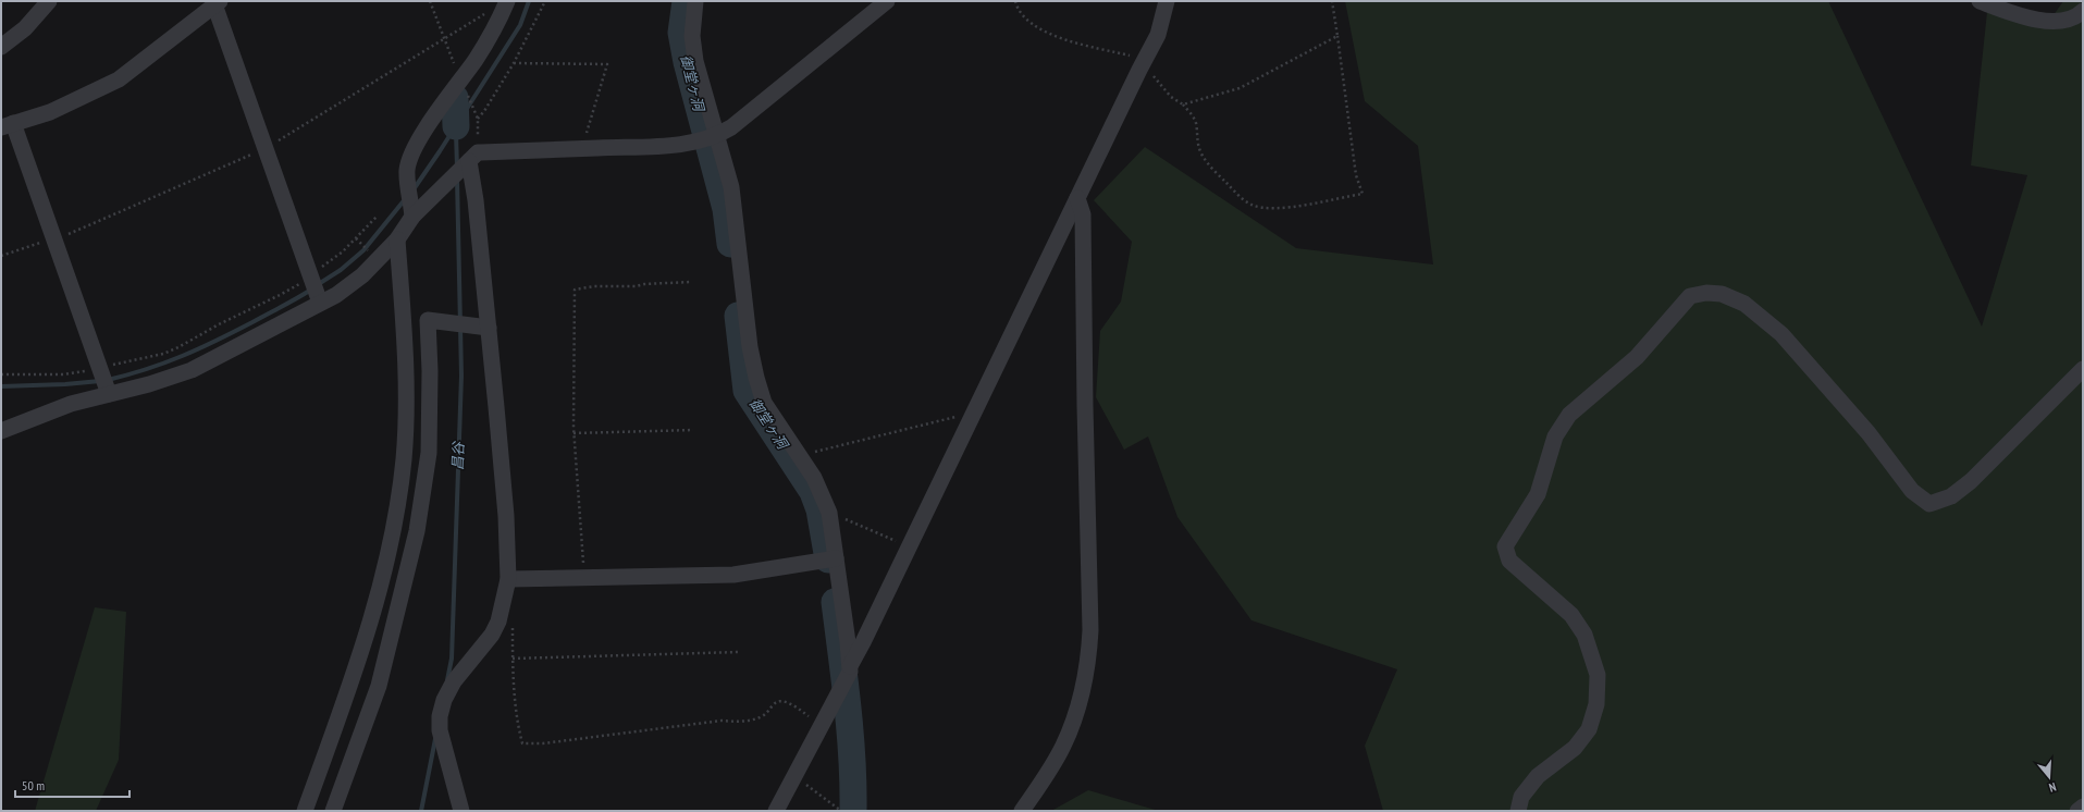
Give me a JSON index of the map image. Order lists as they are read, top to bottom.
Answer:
{
  "water": ["御堂ヶ洞", "昌谷"],
  "scale_bar": "50 m",
  "north": "bottom"
}
